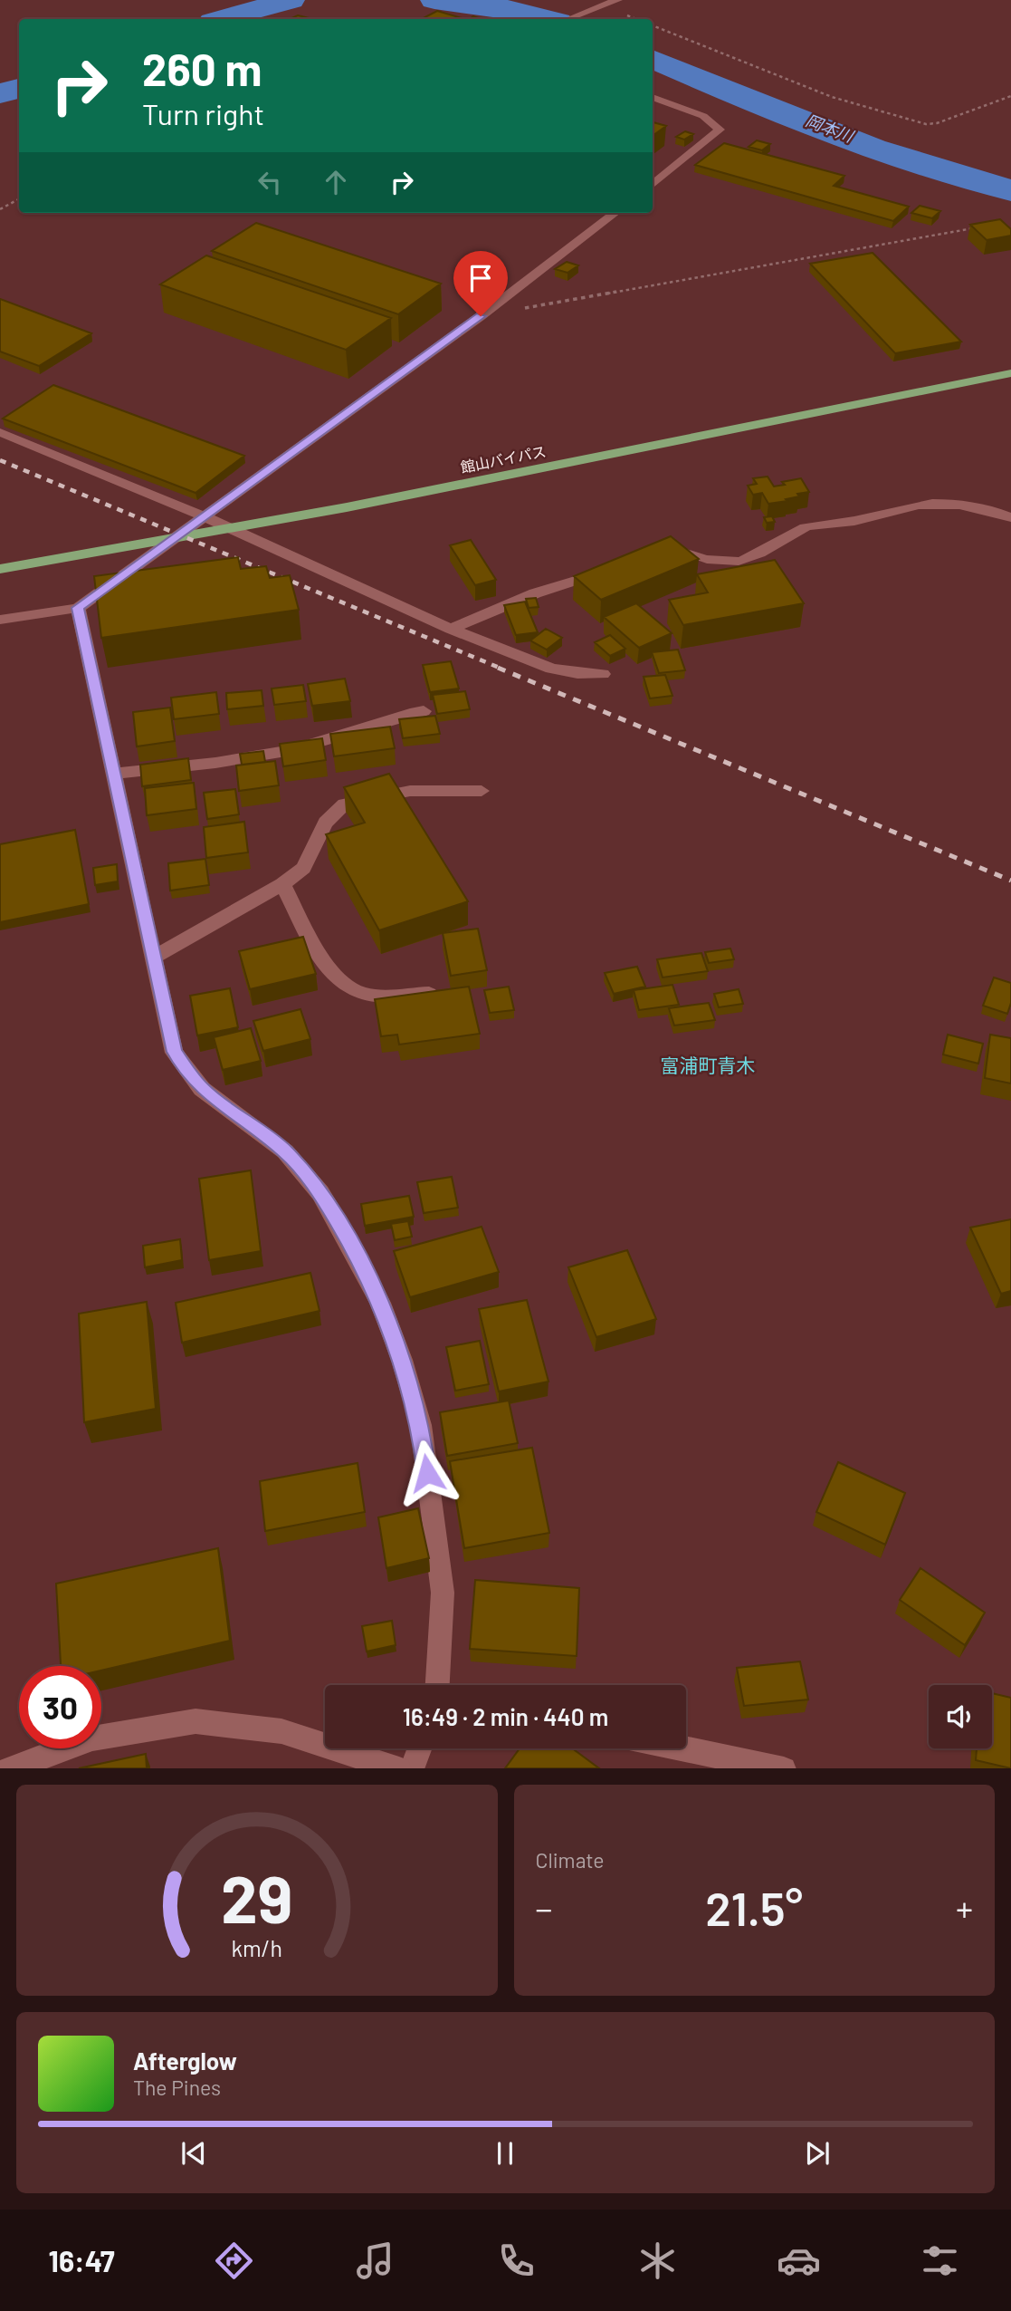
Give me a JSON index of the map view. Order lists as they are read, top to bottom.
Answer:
{
  "streets": {
    "highway": ["館山バイパス"]
  },
  "districts": ["富浦町青木"],
  "water": ["岡本川"],
  "page": {
    "turn": ["260 m", "Turn right"],
    "limit": "30",
    "trip": "16:49 · 2 min · 440 m",
    "tile": "Climate",
    "heat": ["−", "21.5°", "+"],
    "song": ["Afterglow", "The Pines"],
    "tabs": "16:47",
    "gauge": ["29", "km/h"]
  }
}
